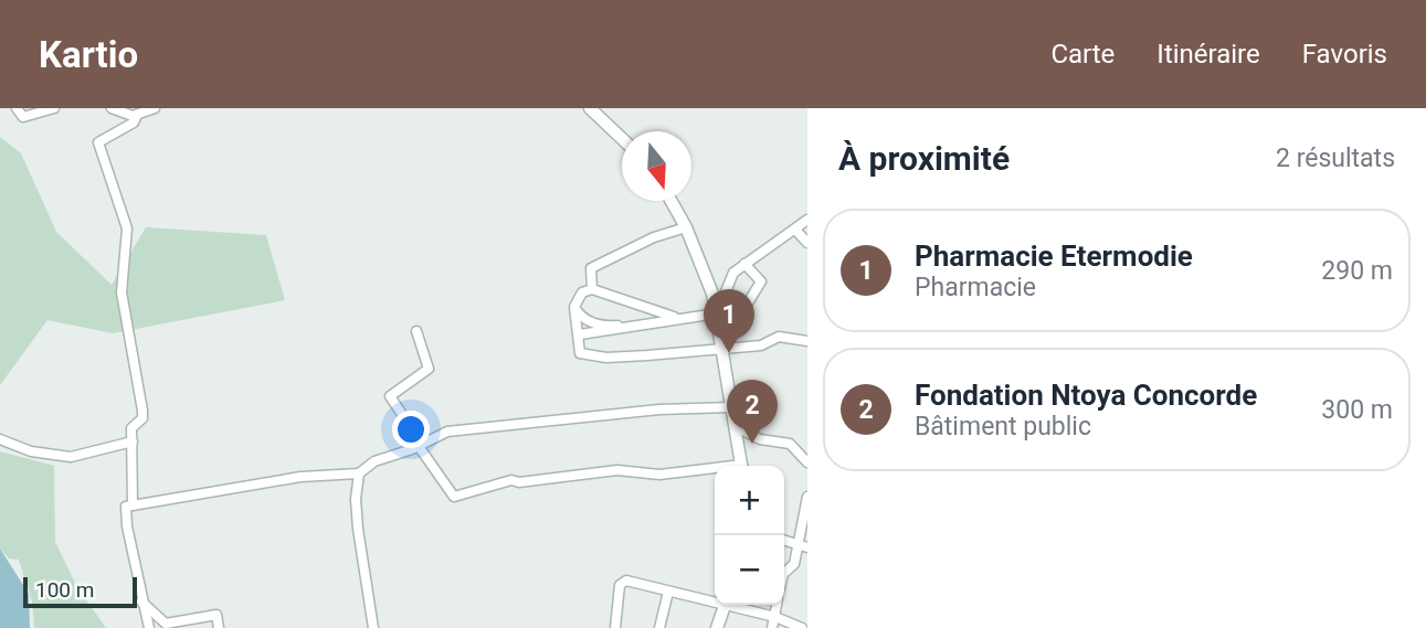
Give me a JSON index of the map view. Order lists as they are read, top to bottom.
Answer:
{
  "scale_bar": "100 m",
  "north": "bottom",
  "page": {
    "header": "Kartio",
    "nav": ["Carte", "Itinéraire", "Favoris"],
    "heading": ["À proximité", "2 résultats"],
    "list": [
      {
        "mark": "1",
        "name": "Pharmacie Etermodie",
        "note": "Pharmacie",
        "value": "290 m"
      },
      {
        "mark": "2",
        "name": "Fondation Ntoya Concorde",
        "note": "Bâtiment public",
        "value": "300 m"
      }
    ],
    "pins": ["1", "2"],
    "map_buttons": ["+", "−"],
    "scale": "100 m"
  }
}
